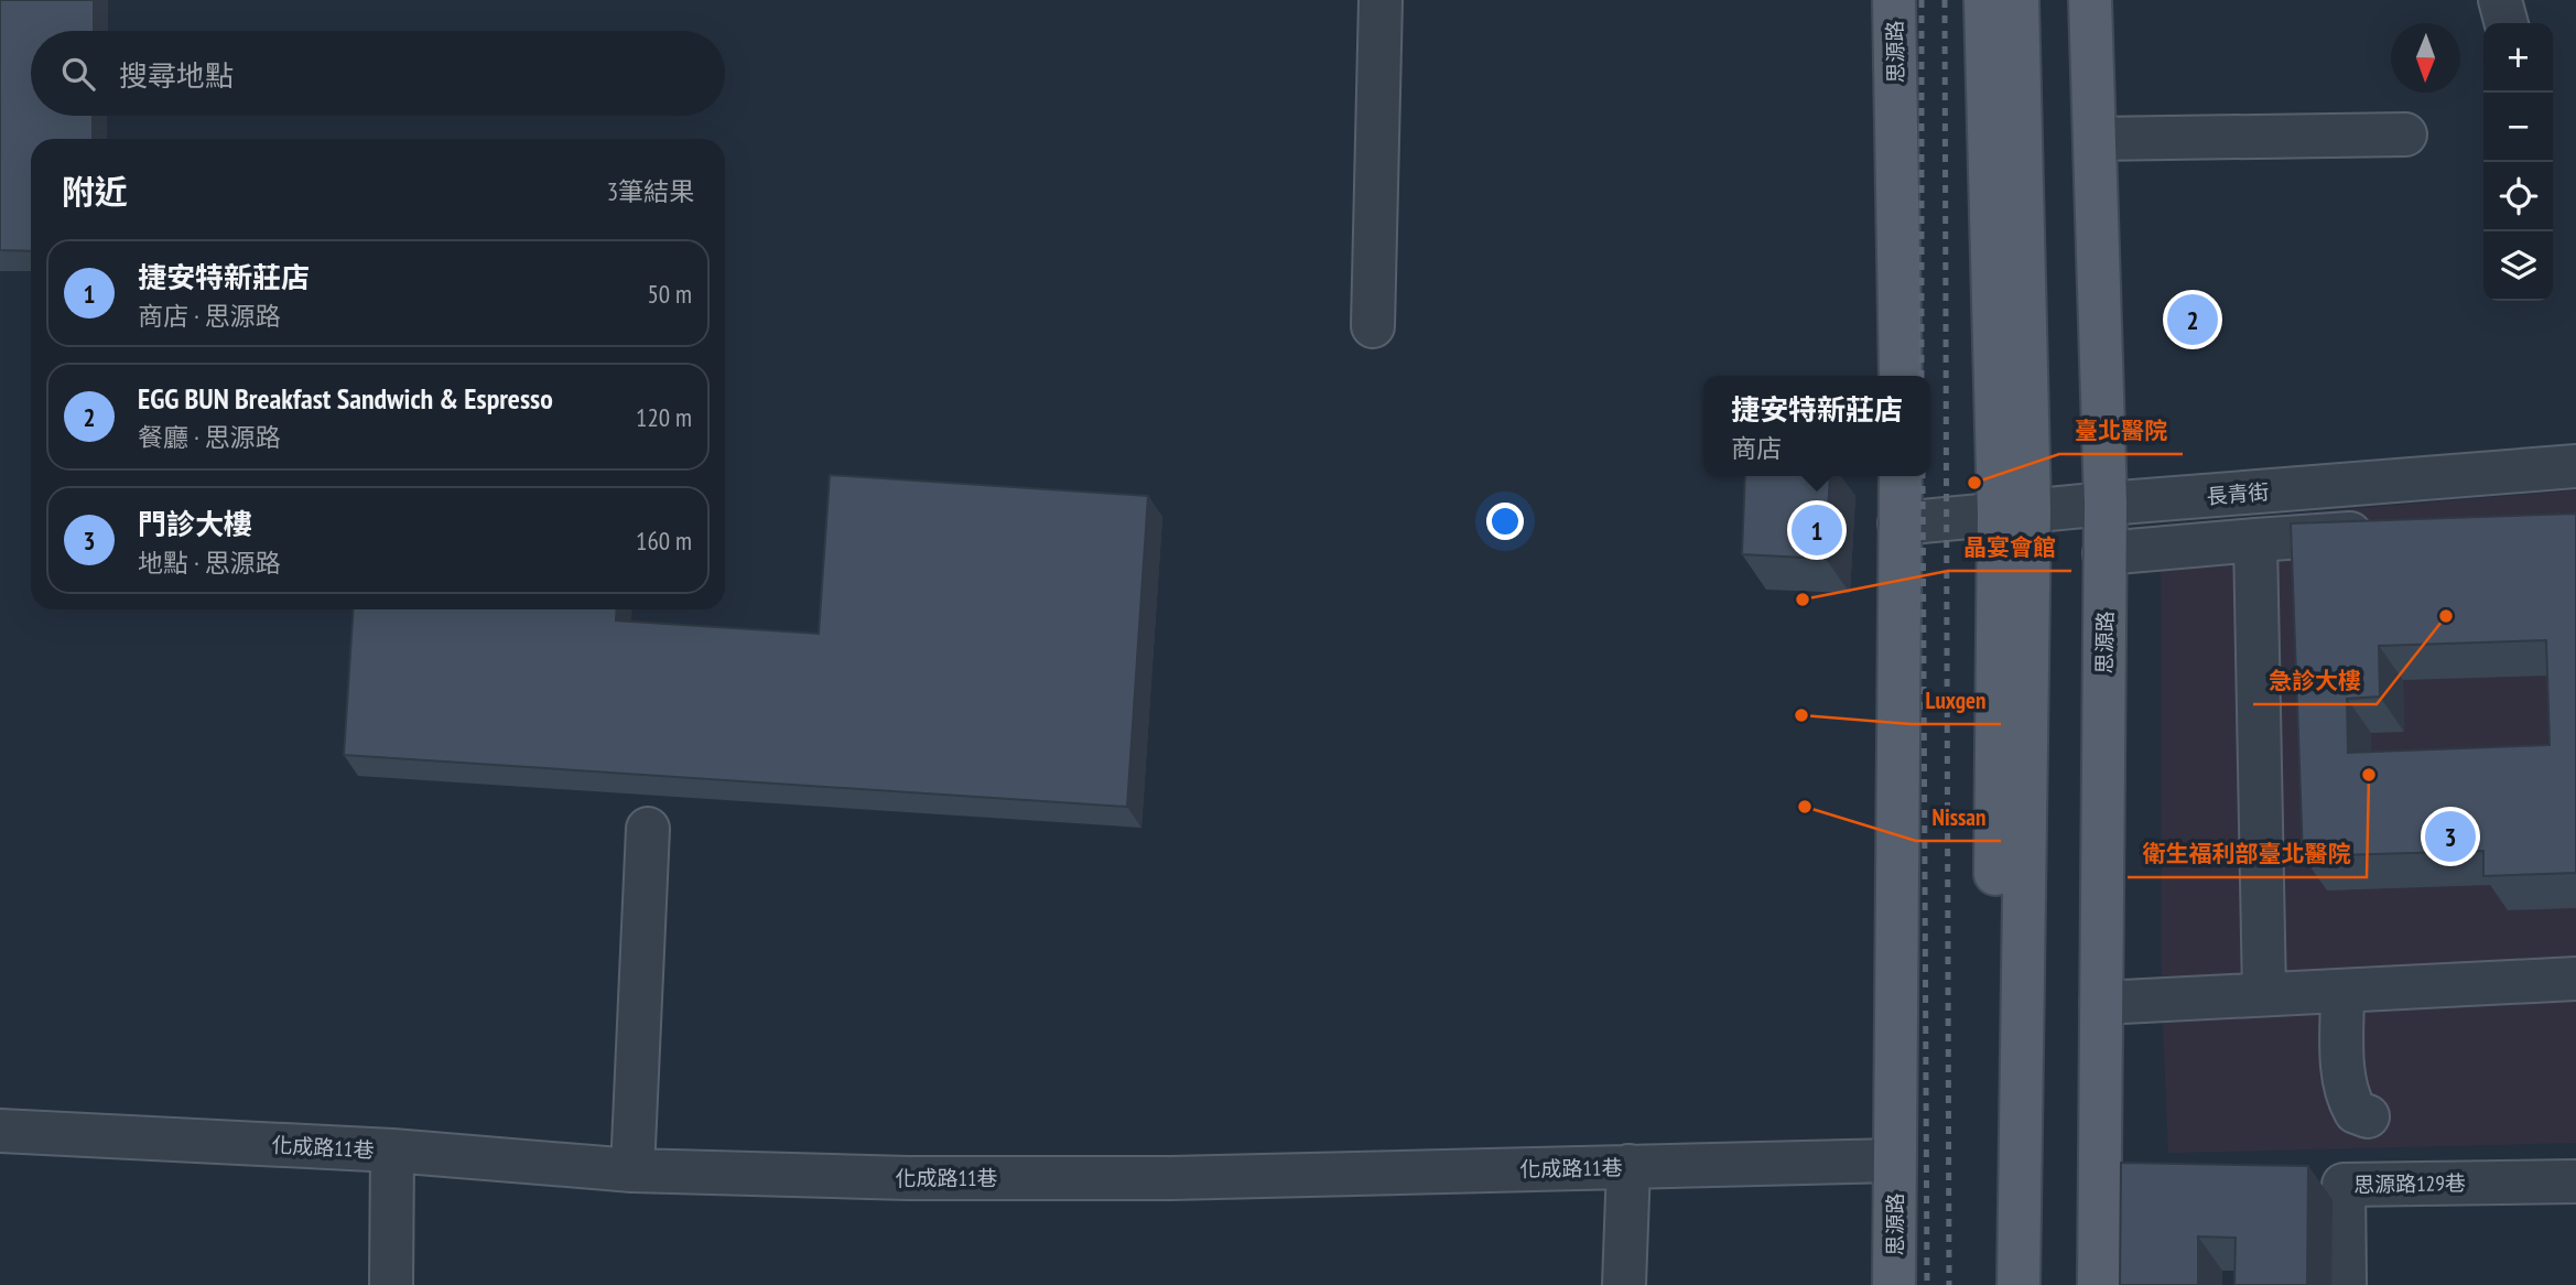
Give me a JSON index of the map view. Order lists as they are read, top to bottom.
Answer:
{
  "streets": {
    "main road": ["思源路"],
    "street": ["長青街", "化成路11巷", "思源路129巷"]
  },
  "crossings": [
    ["思源路", "長青街"],
    ["思源路", "化成路11巷"]
  ],
  "places": [
    "臺北醫院",
    "晶宴會館",
    "急診大樓",
    "Luxgen",
    "衛生福利部臺北醫院",
    "Nissan"
  ],
  "north": "bottom",
  "page": {
    "map_buttons": ["+", "−"],
    "search": "搜尋地點",
    "heading": ["附近", "3筆結果"],
    "list": [
      {
        "mark": "1",
        "name": "捷安特新莊店",
        "note": "商店 · 思源路",
        "value": "50 m"
      },
      {
        "mark": "2",
        "name": "EGG BUN Breakfast Sandwich & Espresso",
        "note": "餐廳 · 思源路",
        "value": "120 m"
      },
      {
        "mark": "3",
        "name": "門診大樓",
        "note": "地點 · 思源路",
        "value": "160 m"
      }
    ],
    "pins": ["2", "1", "3"],
    "popup": ["捷安特新莊店", "商店"]
  }
}
